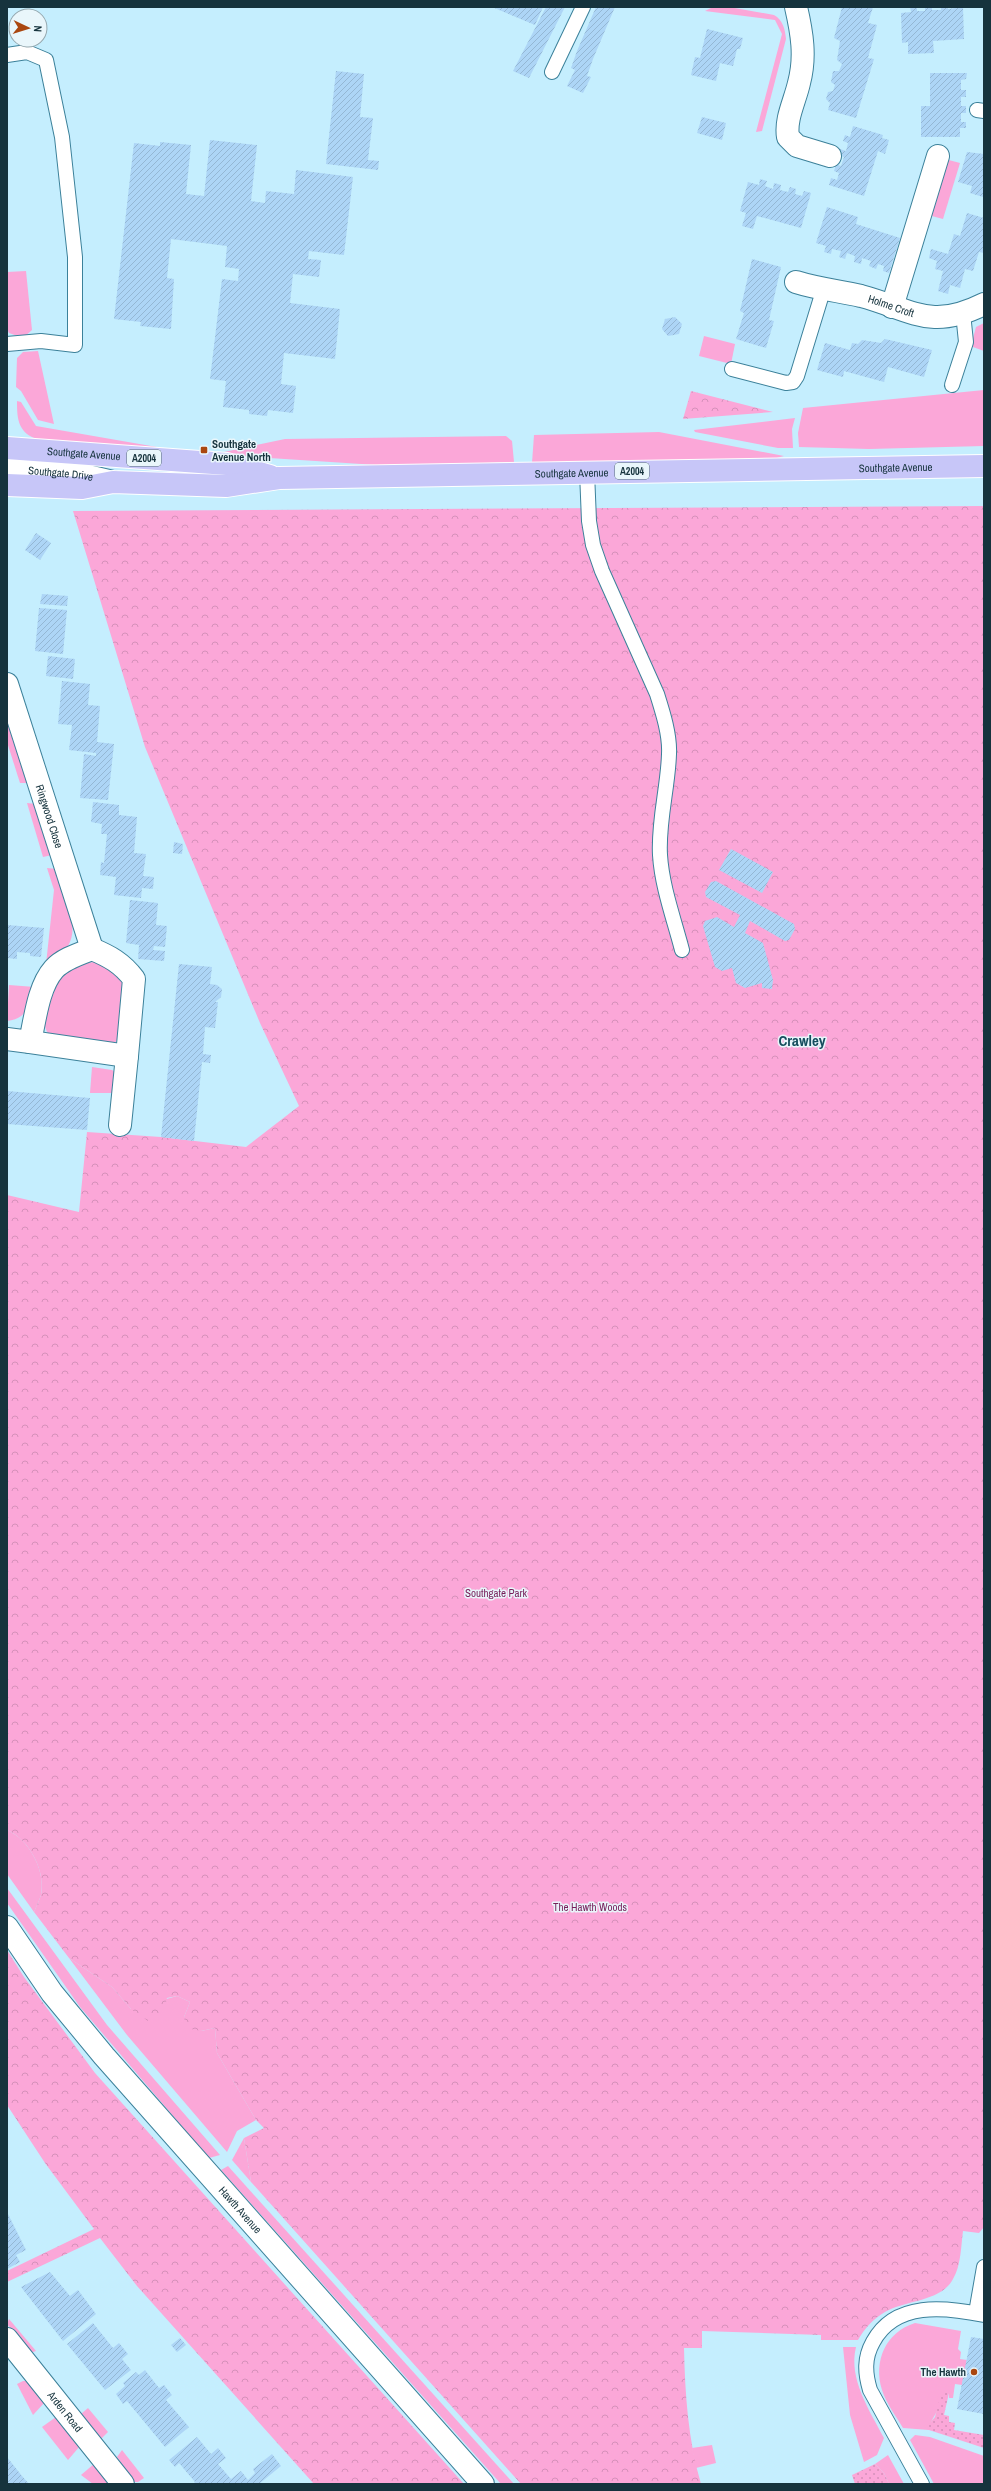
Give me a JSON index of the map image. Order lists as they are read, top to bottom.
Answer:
{
  "streets": {
    "main road": ["Southgate Avenue", "A2004"],
    "street": [
      "Holme Croft",
      "Southgate Drive",
      "Ringwood Close",
      "Hawth Avenue",
      "Arden Road"
    ]
  },
  "crossings": [
    ["Southgate Avenue", "Southgate Drive"]
  ],
  "districts": ["Crawley"],
  "parks": ["Southgate Park", "The Hawth Woods"],
  "places": {
    "transit": ["Southgate Avenue North"],
    "other": ["The Hawth"]
  },
  "north": "right"
}
